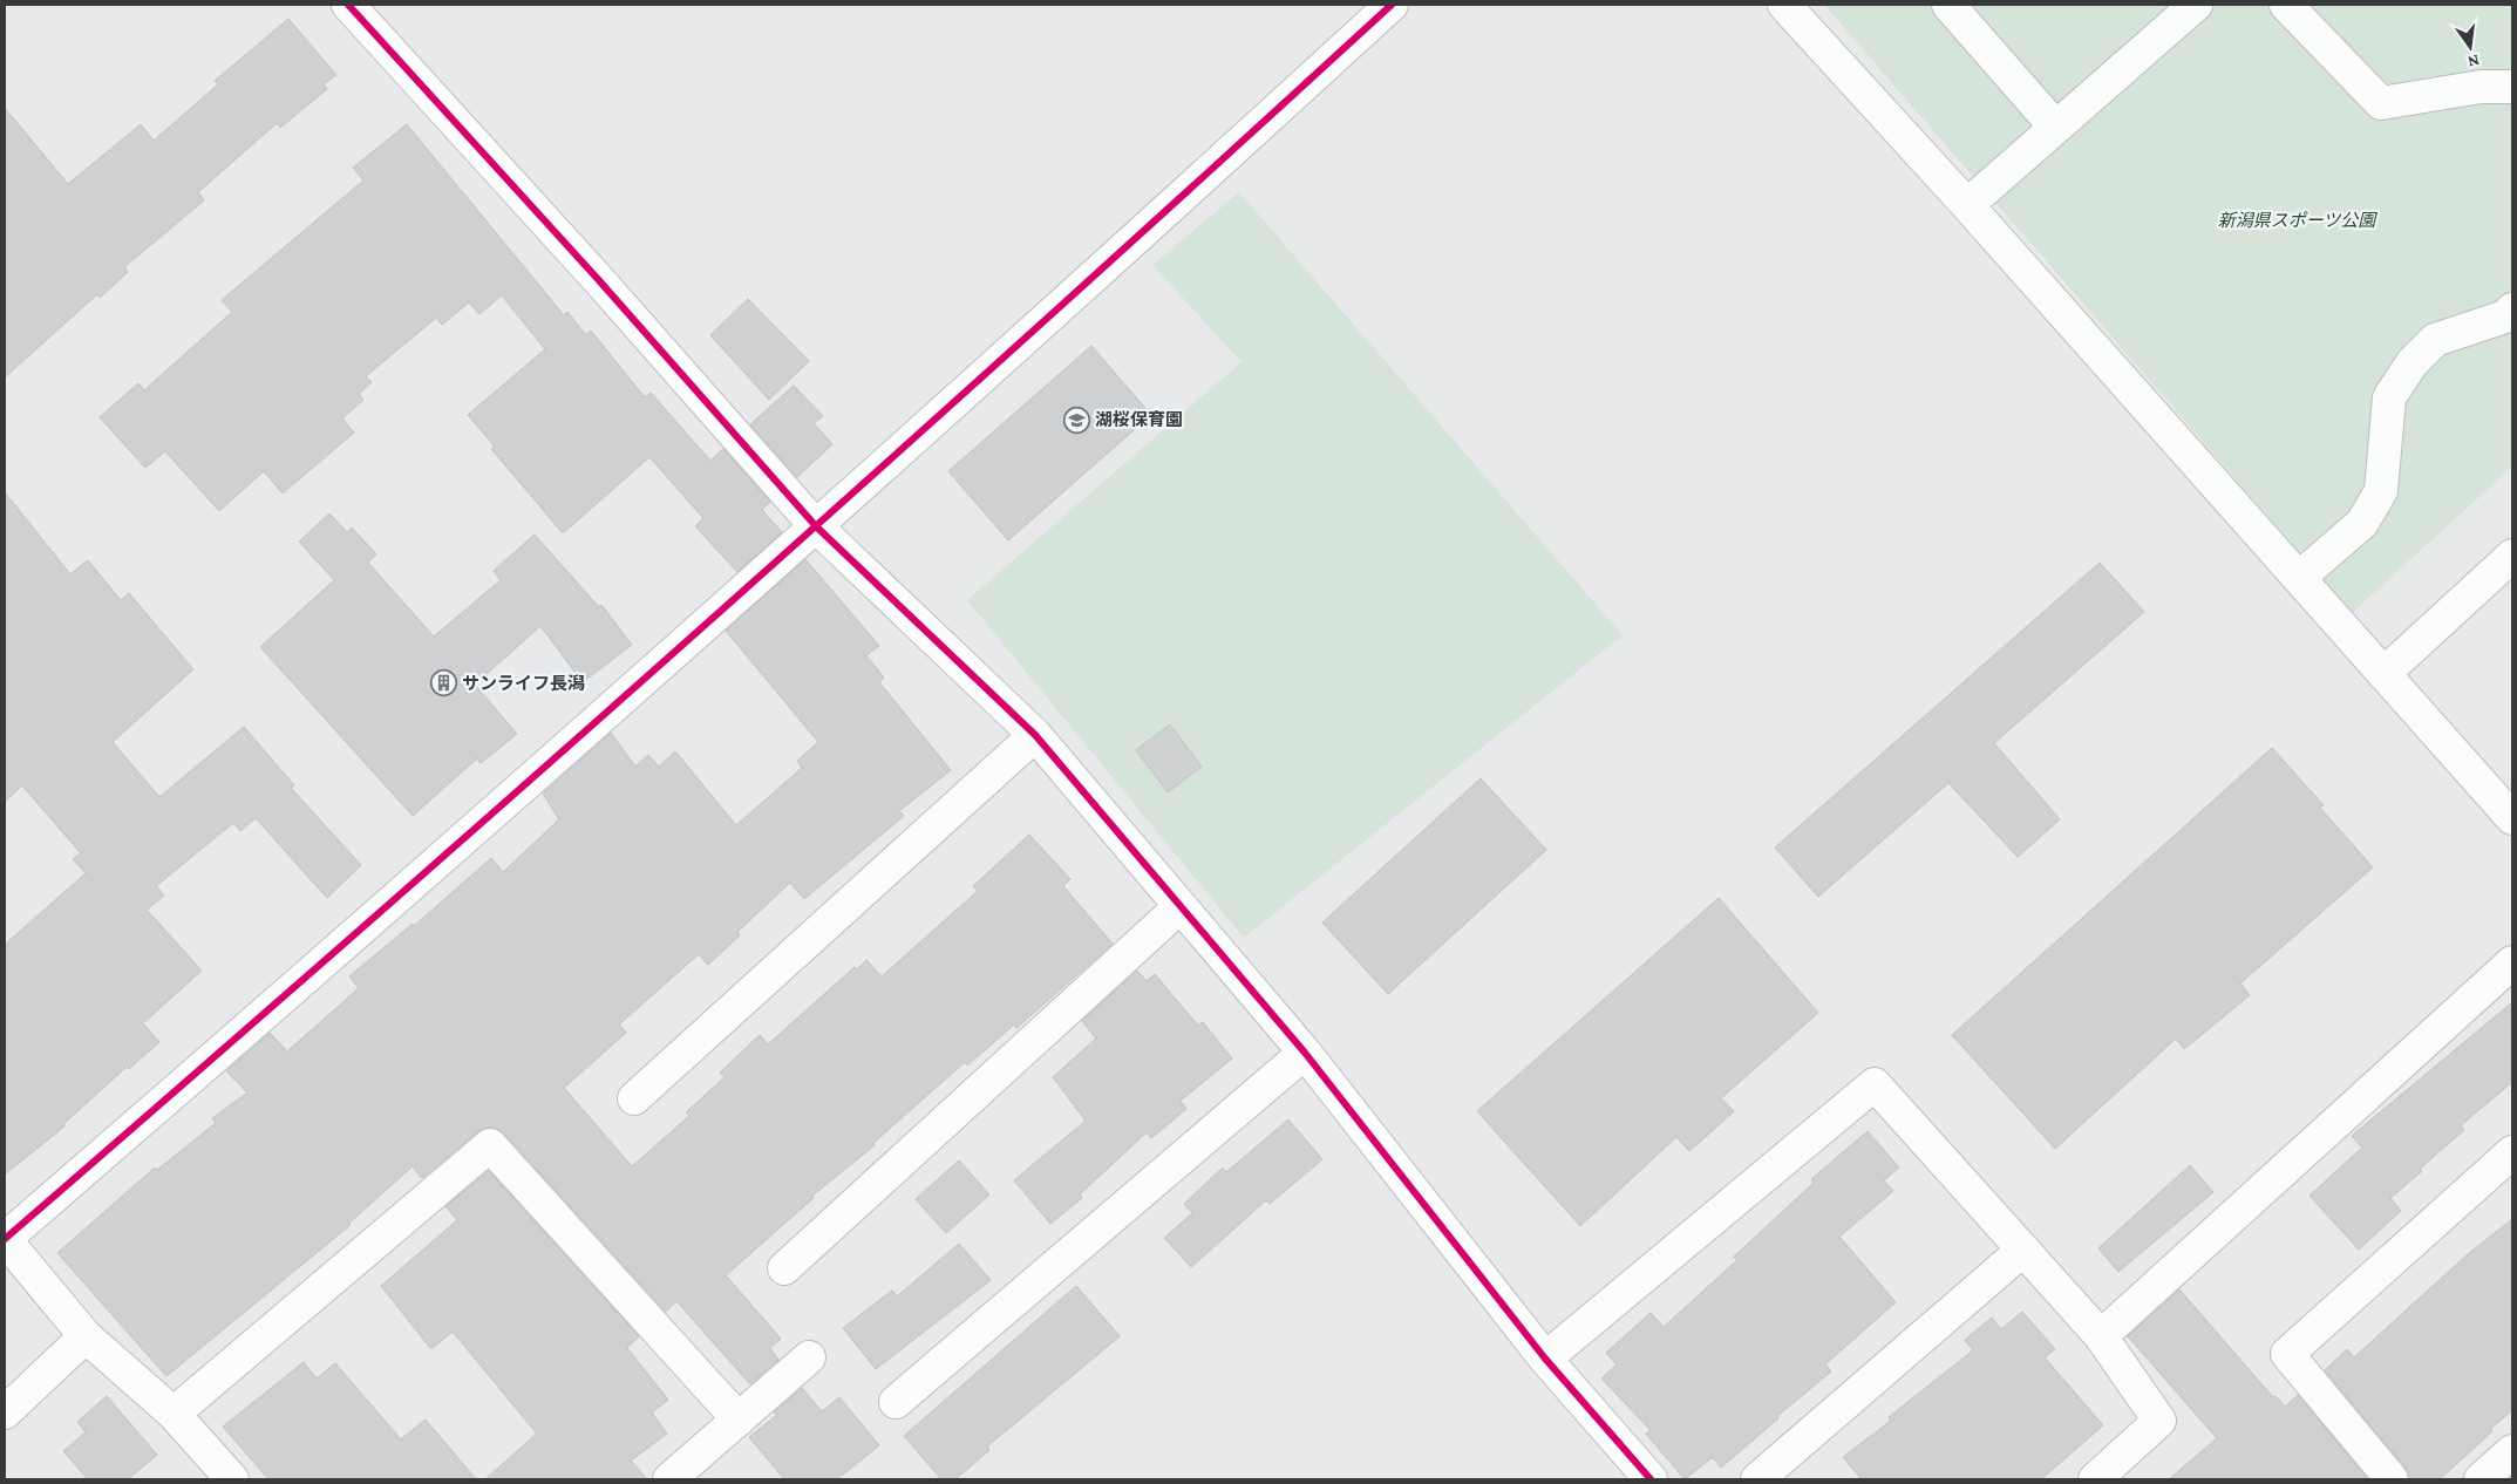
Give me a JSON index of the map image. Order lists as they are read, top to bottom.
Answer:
{
  "parks": ["新潟県スポーツ公園"],
  "places": {
    "school or university": ["湖桜保育園"],
    "building": ["サンライフ長潟"]
  },
  "north": "bottom"
}
